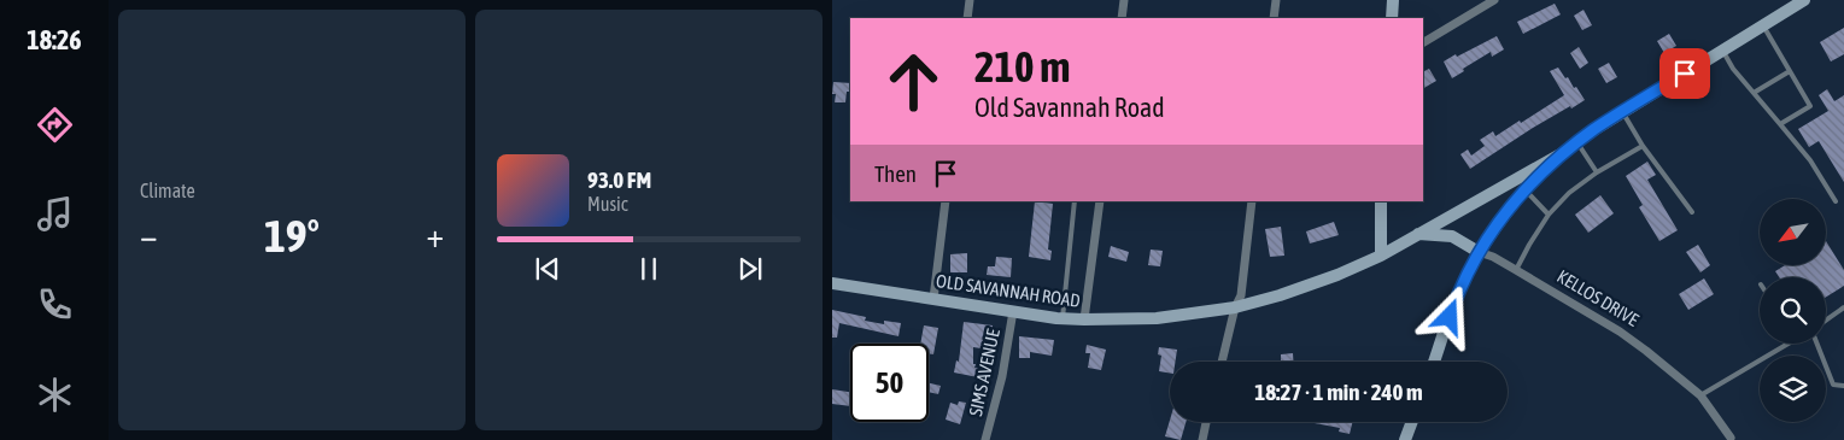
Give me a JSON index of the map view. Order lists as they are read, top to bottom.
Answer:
{
  "streets": {
    "main road": ["OLD SAVANNAH ROAD", "KELLOS DRIVE"],
    "street": ["SIMS AVENUE"]
  },
  "crossings": [
    ["OLD SAVANNAH ROAD", "KELLOS DRIVE"],
    ["OLD SAVANNAH ROAD", "SIMS AVENUE"]
  ],
  "north": "bottom left",
  "page": {
    "tabs": "18:26",
    "tile": "Climate",
    "turn": ["210 m", "Old Savannah Road"],
    "then": "Then",
    "song": ["93.0 FM", "Music"],
    "heat": ["−", "19°", "+"],
    "limit": "50",
    "trip": "18:27 · 1 min · 240 m"
  }
}
